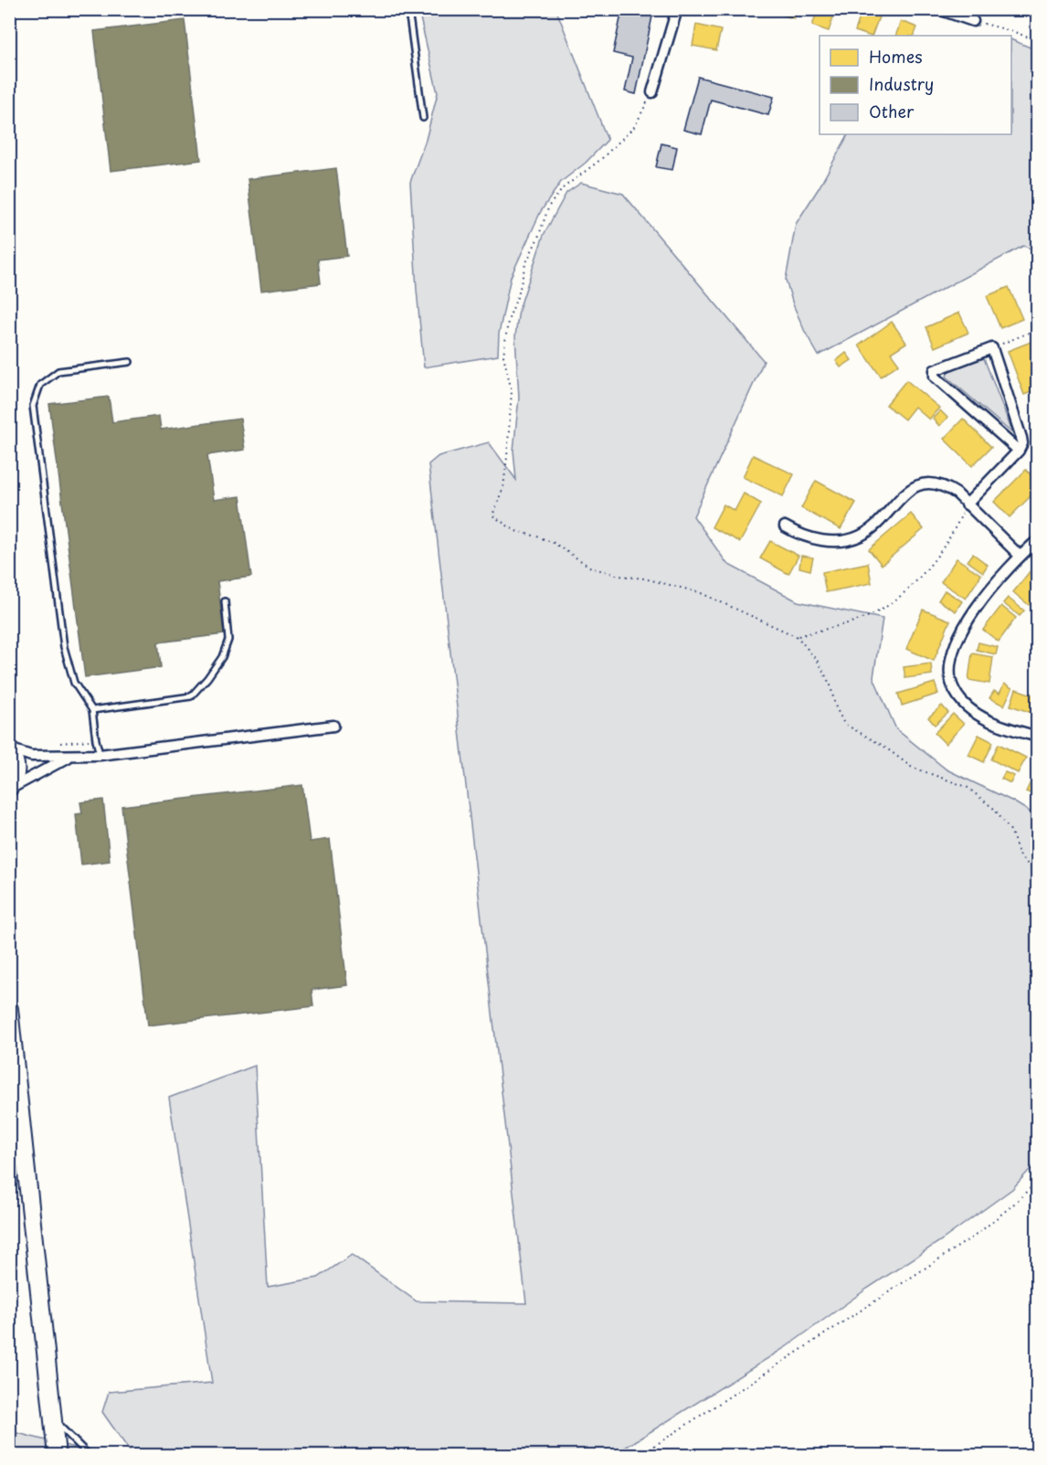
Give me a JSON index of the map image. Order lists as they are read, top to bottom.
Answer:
{
  "legend": ["Homes", "Industry", "Other"]
}
